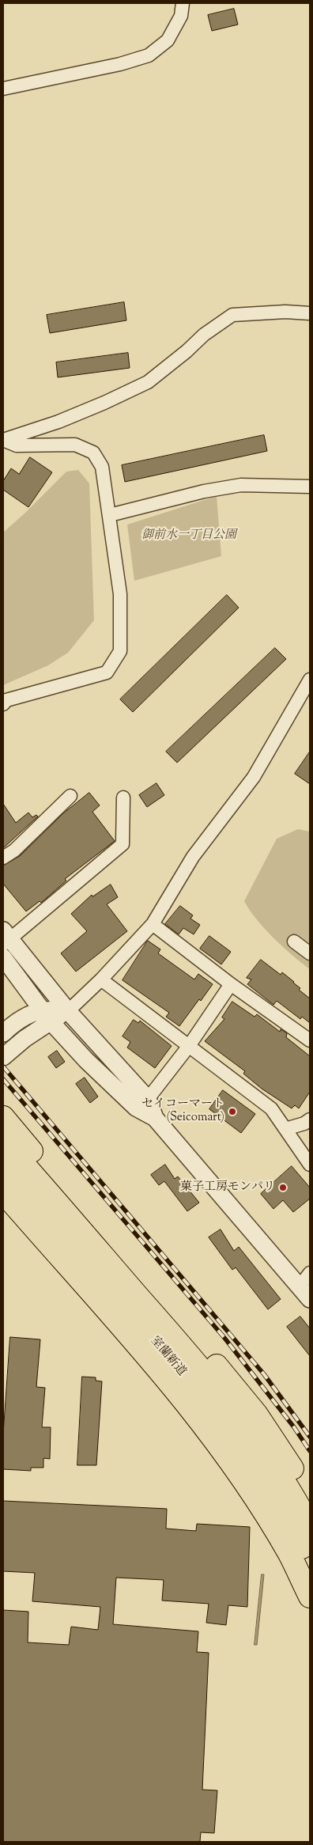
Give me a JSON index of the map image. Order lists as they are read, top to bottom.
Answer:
{
  "streets": {
    "highway": ["室蘭新道"]
  },
  "parks": ["御前水一丁目公園"],
  "places": ["セイコーマート (Seicomart)", "菓子工房モンパリ"]
}
